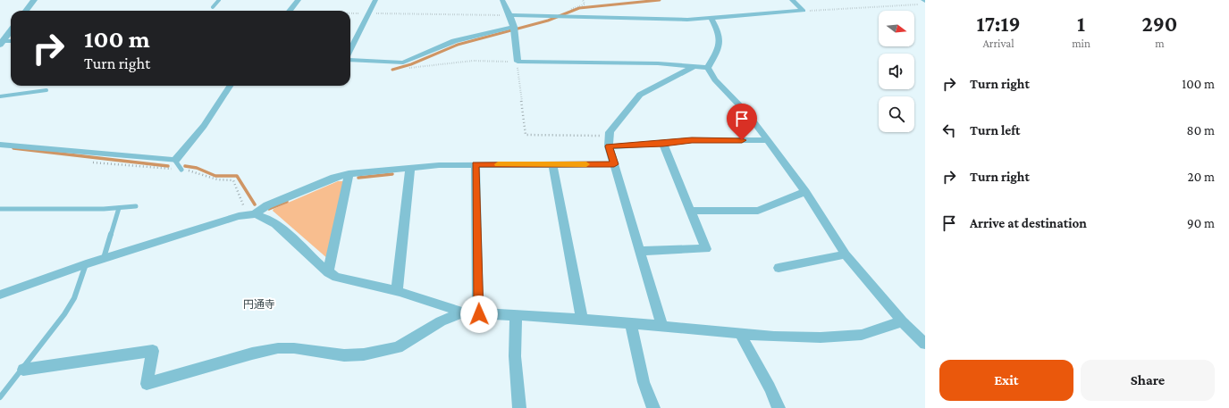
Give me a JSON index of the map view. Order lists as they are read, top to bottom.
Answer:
{
  "districts": ["円通寺"],
  "north": "right",
  "page": {
    "eta": [
      "17:19",
      "Arrival",
      "1",
      "min",
      "290",
      "m"
    ],
    "turn": ["100 m", "Turn right"],
    "list": [
      {
        "name": "Turn right",
        "value": "100 m"
      },
      {
        "name": "Turn left",
        "value": "80 m"
      },
      {
        "name": "Turn right",
        "value": "20 m"
      },
      {
        "name": "Arrive at destination",
        "value": "90 m"
      }
    ],
    "buttons": ["Exit", "Share"]
  }
}
